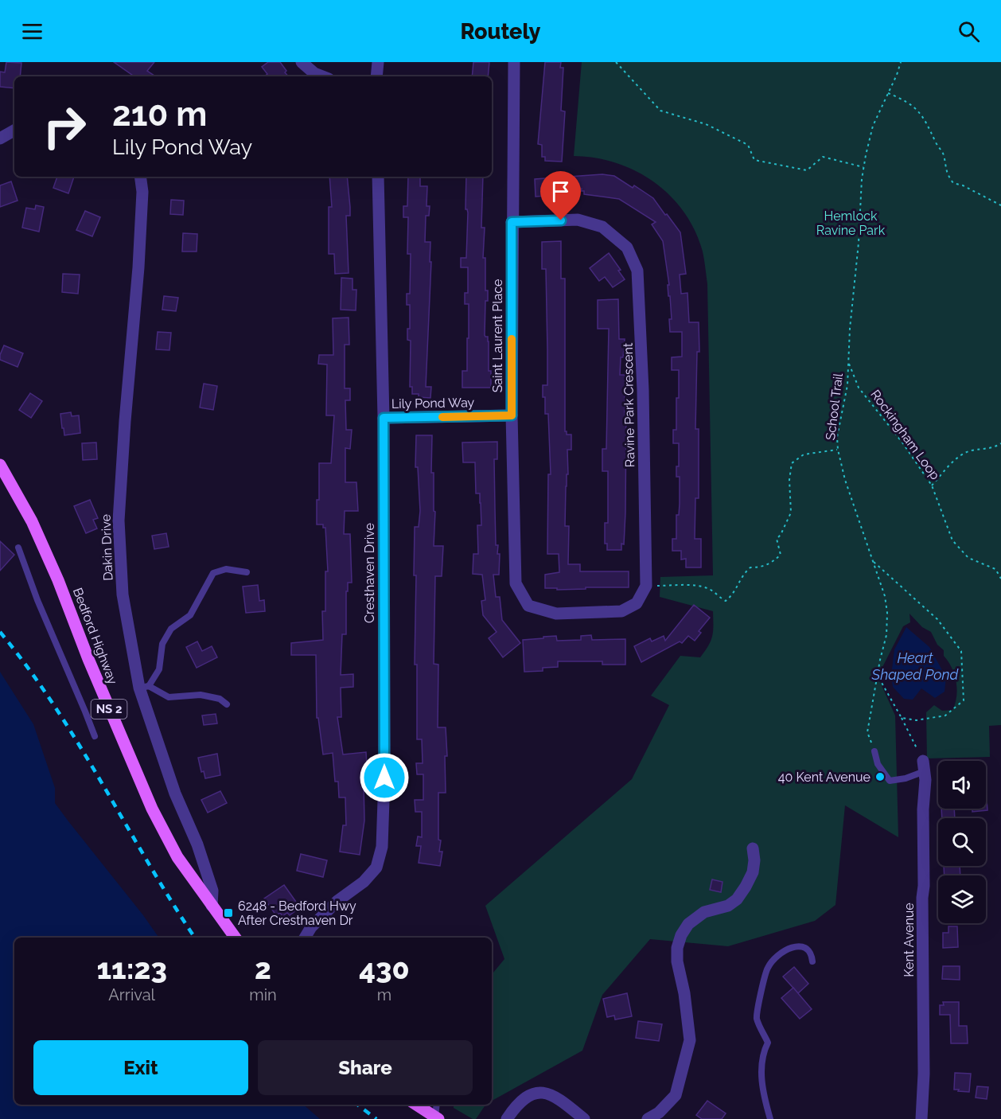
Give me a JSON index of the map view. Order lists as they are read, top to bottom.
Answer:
{
  "streets": {
    "main road": ["Bedford Highway", "NS 2"],
    "street": [
      "Saint Laurent Place",
      "Lily Pond Way",
      "Ravine Park Crescent",
      "Dakin Drive",
      "Cresthaven Drive",
      "Kent Avenue"
    ],
    "path": ["School Trail", "Rockingham Loop"]
  },
  "crossings": [
    ["Saint Laurent Place", "Lily Pond Way"],
    ["Saint Laurent Place", "Ravine Park Crescent"],
    ["Lily Pond Way", "Cresthaven Drive"],
    ["School Trail", "Rockingham Loop"],
    ["Dakin Drive", "Bedford Highway"]
  ],
  "water": ["Heart Shaped Pond"],
  "parks": ["Hemlock Ravine Park"],
  "places": {
    "other": ["40 Kent Avenue"],
    "transit": ["6248 - Bedford Hwy After Cresthaven Dr"]
  },
  "page": {
    "header": "Routely",
    "turn": ["210 m", "Lily Pond Way"],
    "eta": [
      "11:23",
      "Arrival",
      "2",
      "min",
      "430",
      "m"
    ],
    "buttons": ["Exit", "Share"]
  }
}
